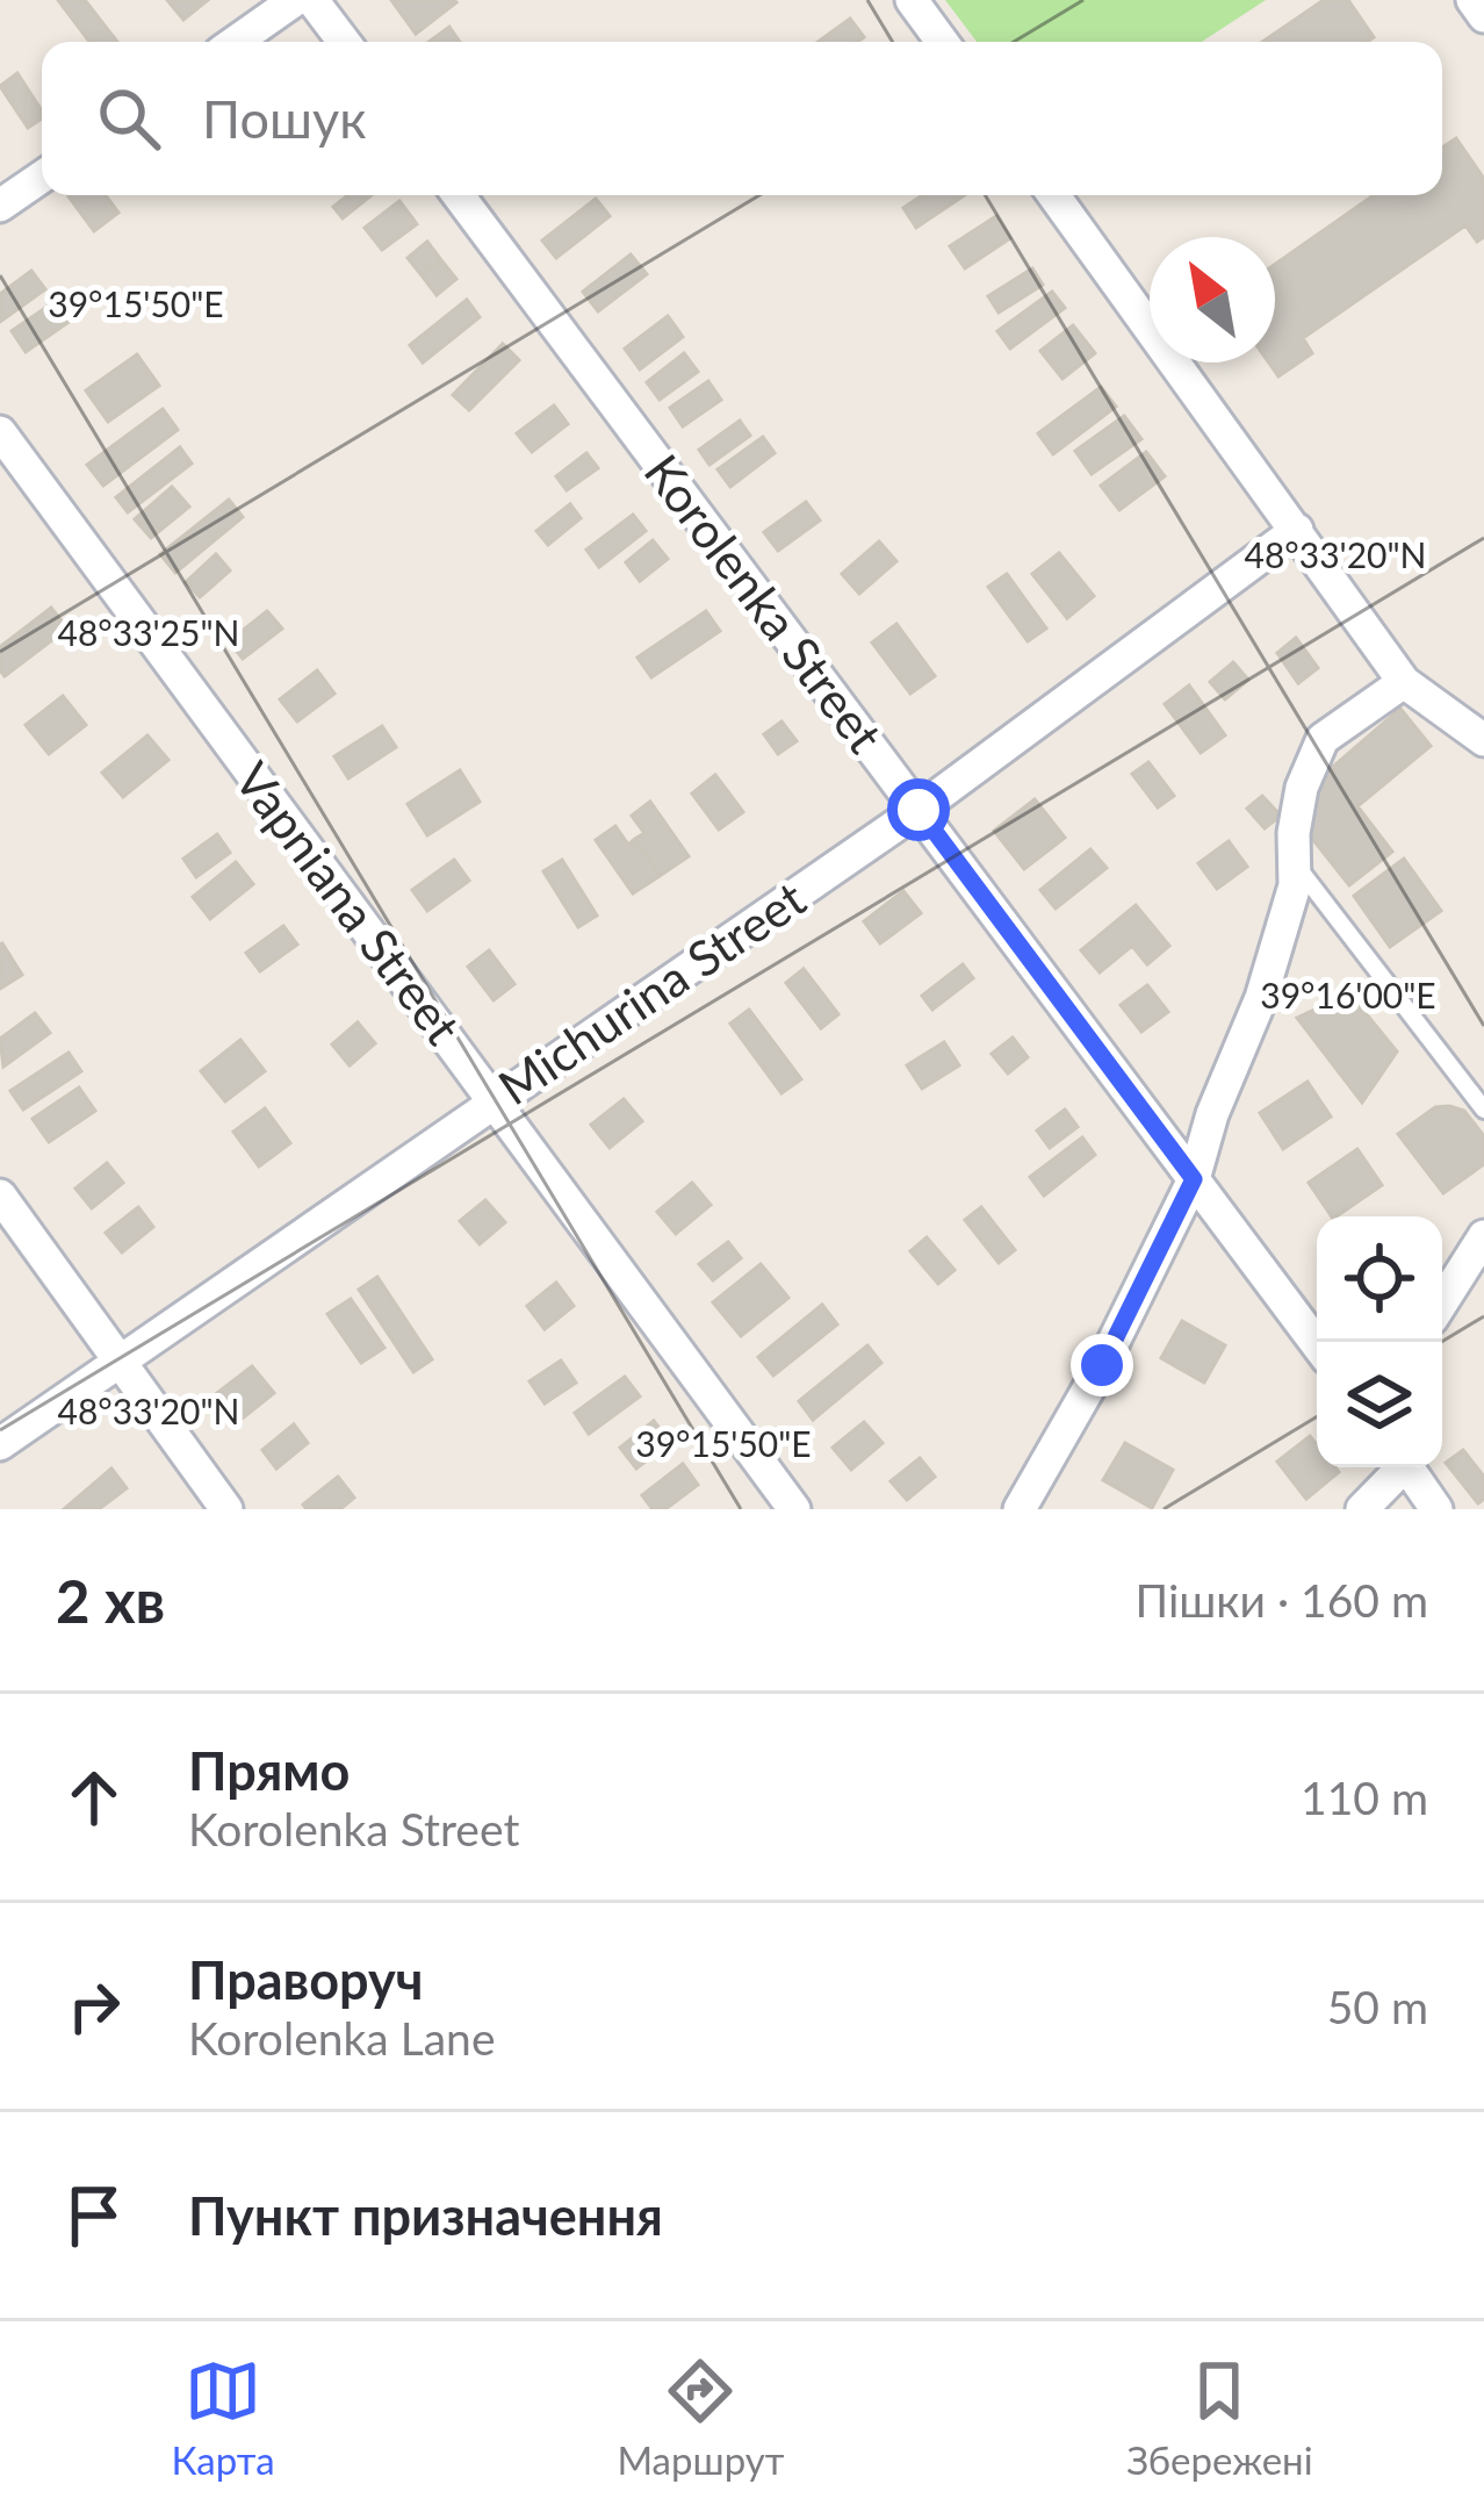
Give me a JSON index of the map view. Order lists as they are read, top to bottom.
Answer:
{
  "streets": {
    "street": ["Korolenka Street", "Vapniana Street", "Michurina Street"]
  },
  "crossings": [
    ["Korolenka Street", "Michurina Street"],
    ["Vapniana Street", "Michurina Street"]
  ],
  "north": "top left",
  "page": {
    "search": "Пошук",
    "heading": ["2 хв", "Пішки · 160 m"],
    "list": [
      ["Прямо", "Korolenka Street", "110 m"],
      ["Праворуч", "Korolenka Lane", "50 m"],
      "Пункт призначення"
    ],
    "nav": ["Карта", "Маршрут", "Збережені"]
  },
  "coordinates": [
    "39°15'50\"E",
    "48°33'20\"N",
    "48°33'25\"N",
    "39°16'00\"E"
  ]
}
